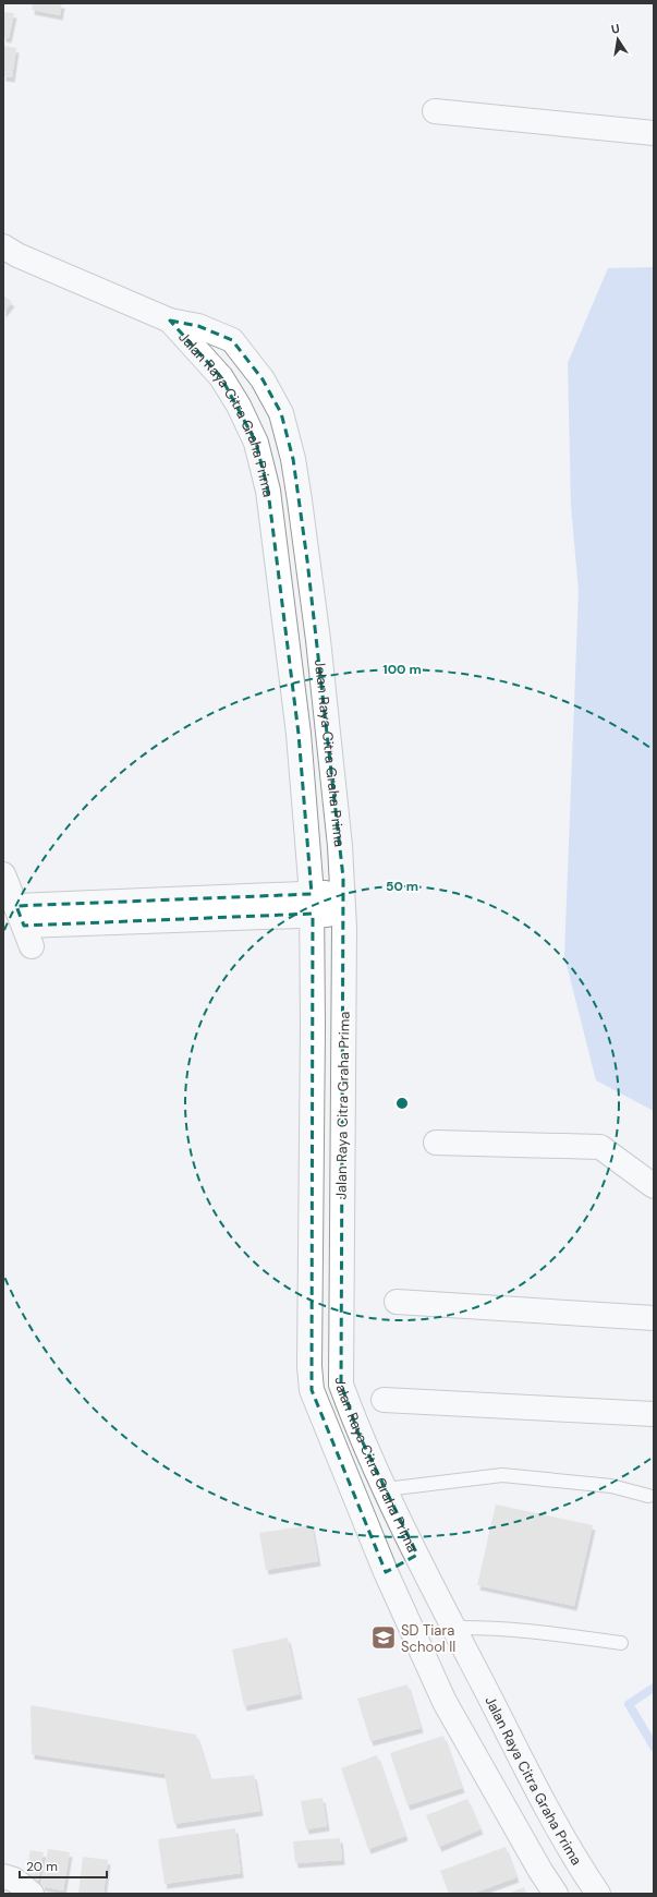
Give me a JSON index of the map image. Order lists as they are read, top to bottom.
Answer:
{
  "streets": {
    "street": ["Jalan Raya Citra Graha Prima"]
  },
  "places": {
    "school or university": ["SD Tiara School II"]
  },
  "scale_bar": "20 m",
  "north": "top",
  "rings": ["100 m", "50 m"]
}
